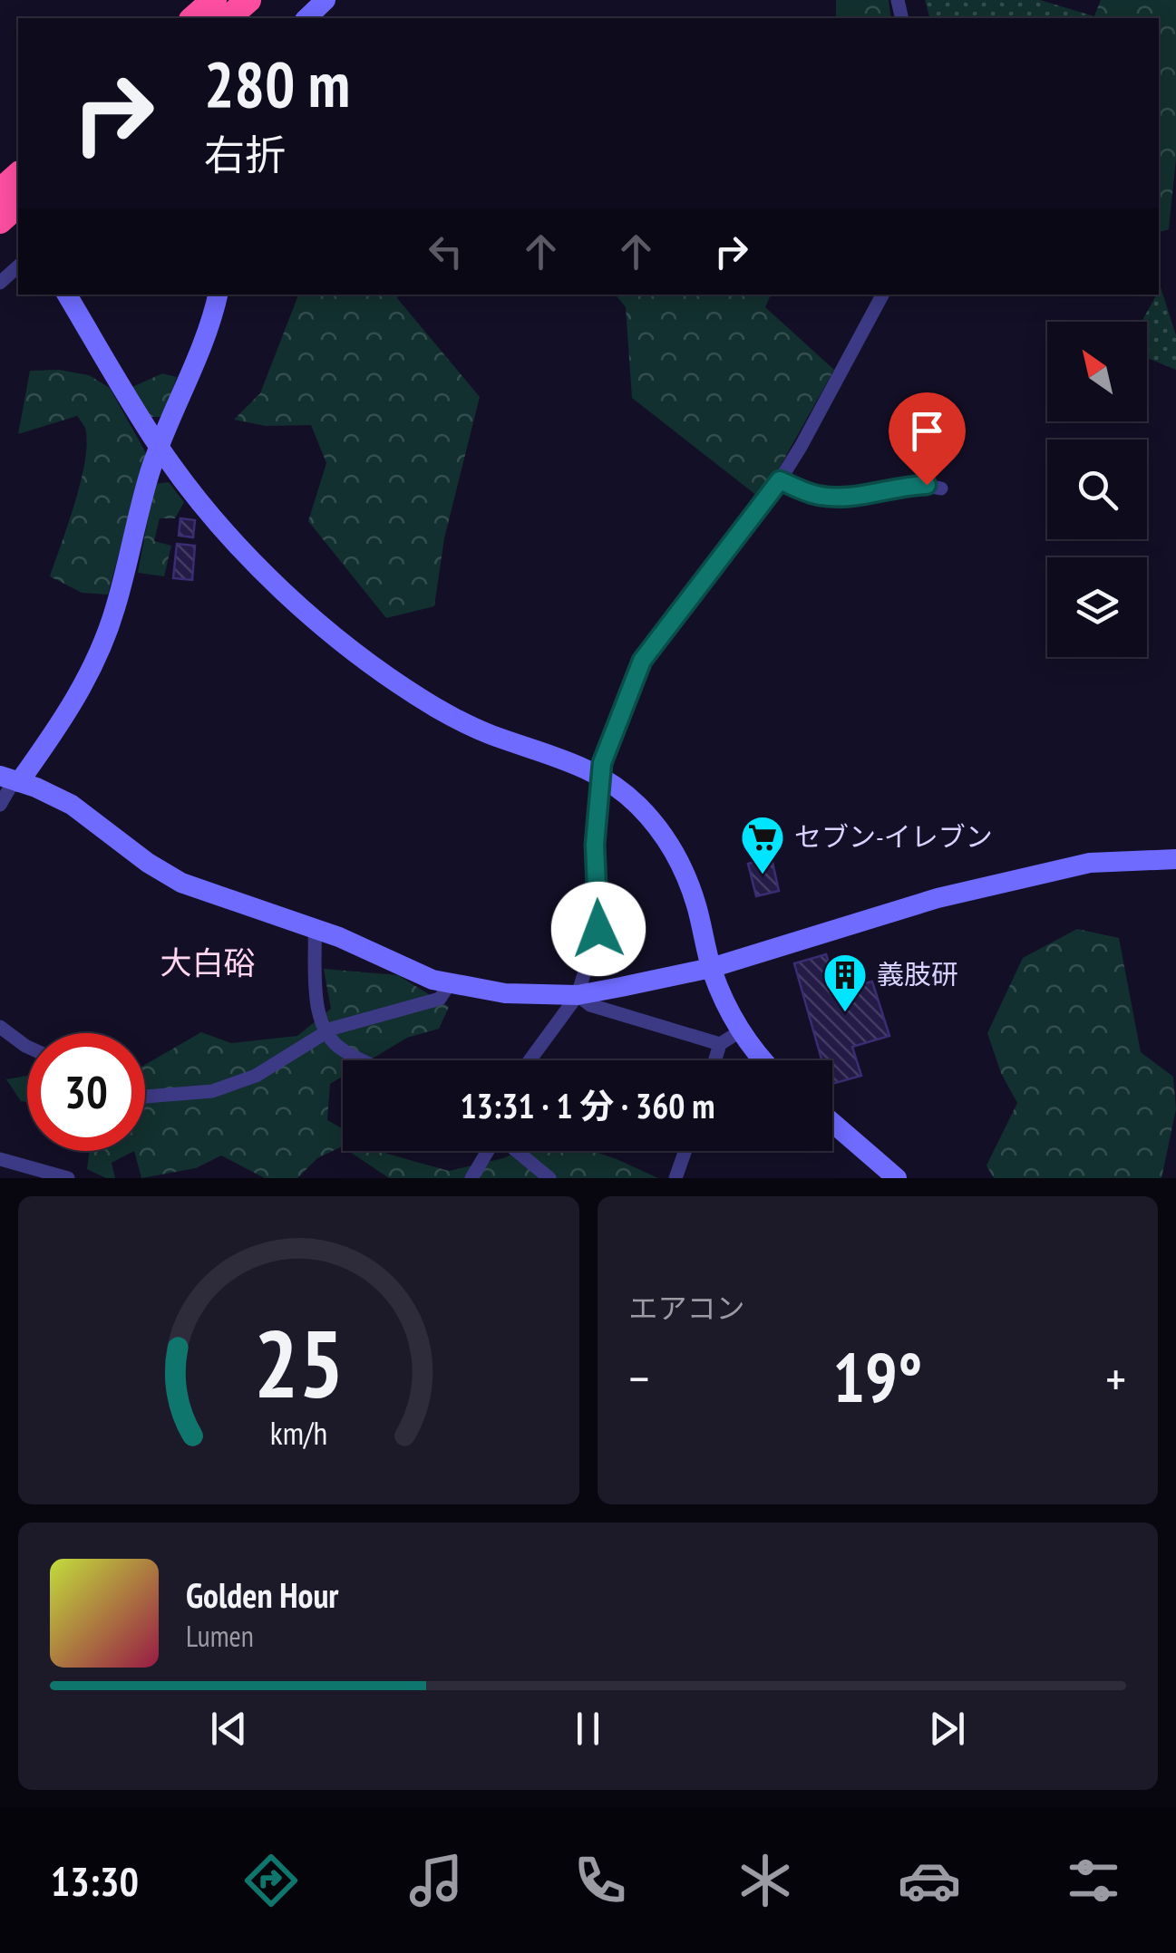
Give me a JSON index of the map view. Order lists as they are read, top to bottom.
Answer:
{
  "districts": ["大白硲"],
  "places": {
    "supermarket": ["セブン-イレブン"],
    "building": ["義肢研"]
  },
  "north": "top left",
  "page": {
    "turn": ["280 m", "右折"],
    "limit": "30",
    "trip": "13:31 · 1 分 · 360 m",
    "tile": "エアコン",
    "heat": ["−", "19°", "+"],
    "song": ["Golden Hour", "Lumen"],
    "tabs": "13:30",
    "gauge": ["25", "km/h"]
  }
}
